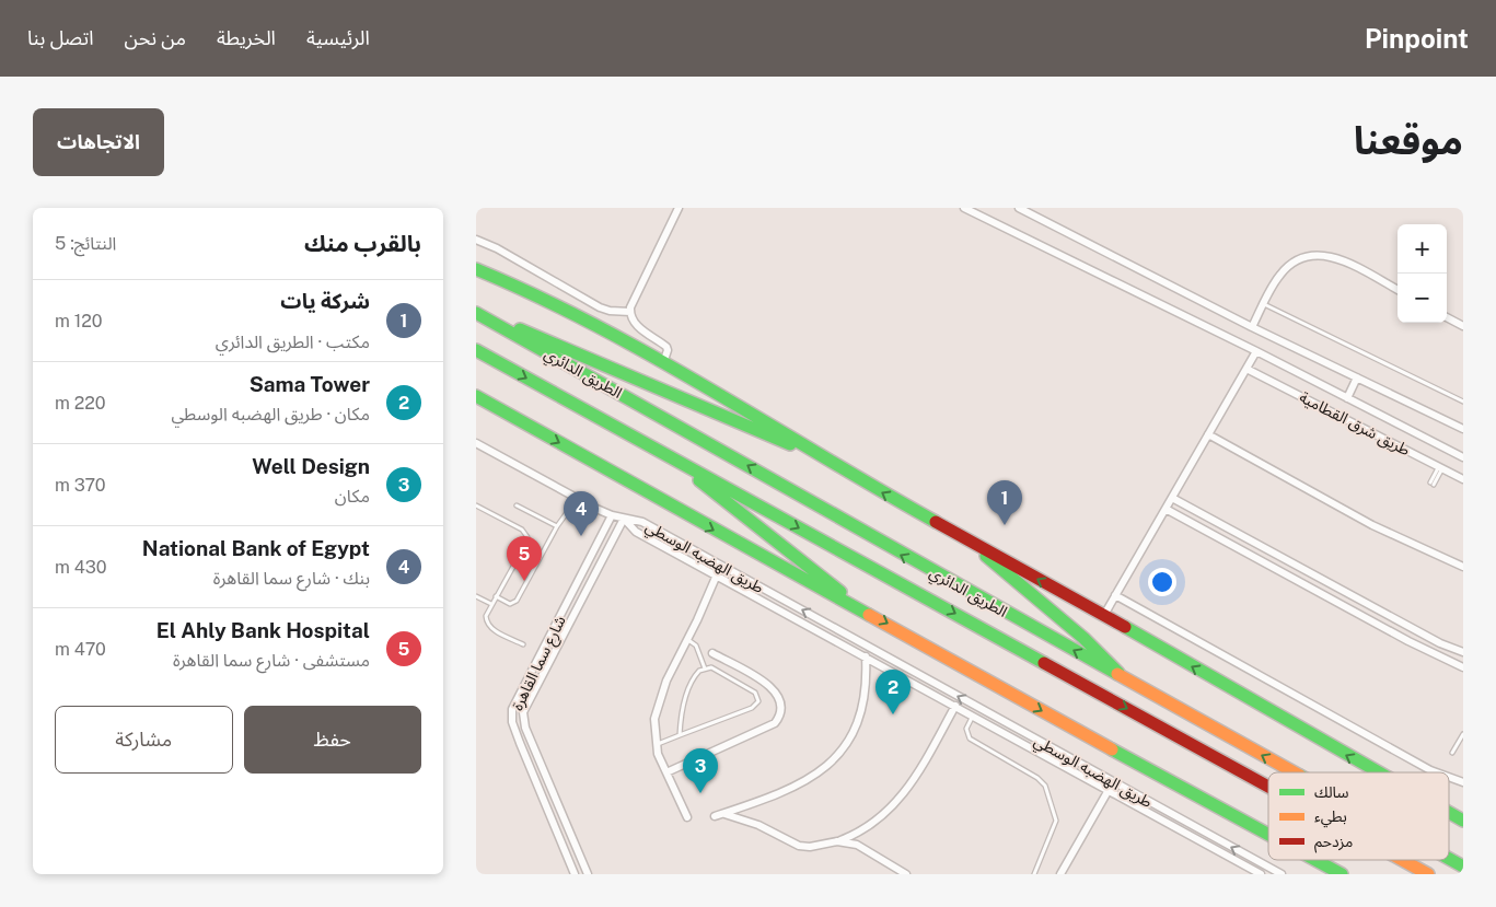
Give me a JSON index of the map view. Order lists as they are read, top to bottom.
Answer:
{
  "streets": {
    "highway": ["الطريق الدائري"],
    "street": ["طريق شرق القطامية", "طريق الهضبه الوسطي", "شارع سما القاهرة"]
  },
  "crossings": [
    ["طريق الهضبه الوسطي", "شارع سما القاهرة"]
  ],
  "legend": ["سالك", "بطيء", "مزدحم"],
  "page": {
    "header": "Pinpoint",
    "nav": [
      "الرئيسية",
      "الخريطة",
      "من نحن",
      "اتصل بنا"
    ],
    "title": "موقعنا",
    "buttons": [
      "الاتجاهات",
      ["حفظ", "مشاركة"]
    ],
    "heading": ["بالقرب منك", "النتائج: 5"],
    "map_buttons": ["+", "−"],
    "list": [
      {
        "mark": "1",
        "name": "شركة يات",
        "note": "مكتب · الطريق الدائري",
        "value": "120 m"
      },
      {
        "mark": "2",
        "name": "Sama Tower",
        "note": "مكان · طريق الهضبه الوسطي",
        "value": "220 m"
      },
      {
        "mark": "3",
        "name": "Well Design",
        "note": "مكان",
        "value": "370 m"
      },
      {
        "mark": "4",
        "name": "National Bank of Egypt",
        "note": "بنك · شارع سما القاهرة",
        "value": "430 m"
      },
      {
        "mark": "5",
        "name": "El Ahly Bank Hospital",
        "note": "مستشفى · شارع سما القاهرة",
        "value": "470 m"
      }
    ],
    "pins": [
      "1",
      "4",
      "5",
      "2",
      "3"
    ]
  }
}
